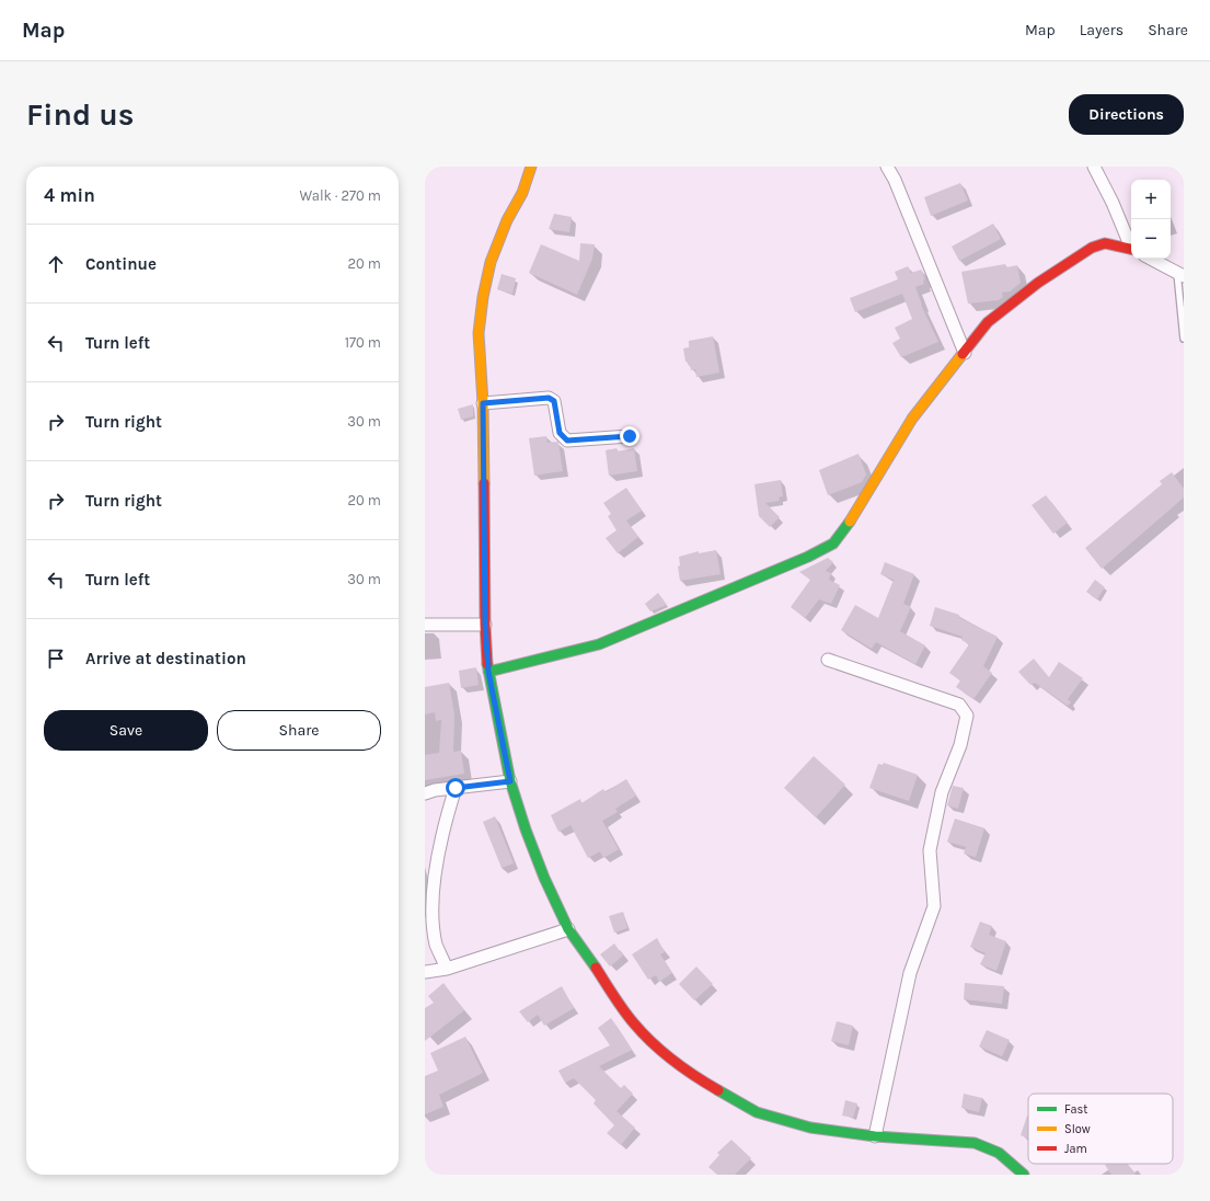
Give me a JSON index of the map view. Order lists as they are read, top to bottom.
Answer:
{
  "legend": ["Fast", "Slow", "Jam"],
  "page": {
    "header": "Map",
    "nav": ["Map", "Layers", "Share"],
    "buttons": [
      "Directions",
      ["Save", "Share"]
    ],
    "title": "Find us",
    "heading": ["4 min", "Walk · 270 m"],
    "map_buttons": ["+", "−"],
    "list": [
      ["Continue", "20 m"],
      ["Turn left", "170 m"],
      ["Turn right", "30 m"],
      ["Turn right", "20 m"],
      ["Turn left", "30 m"],
      "Arrive at destination"
    ]
  }
}
